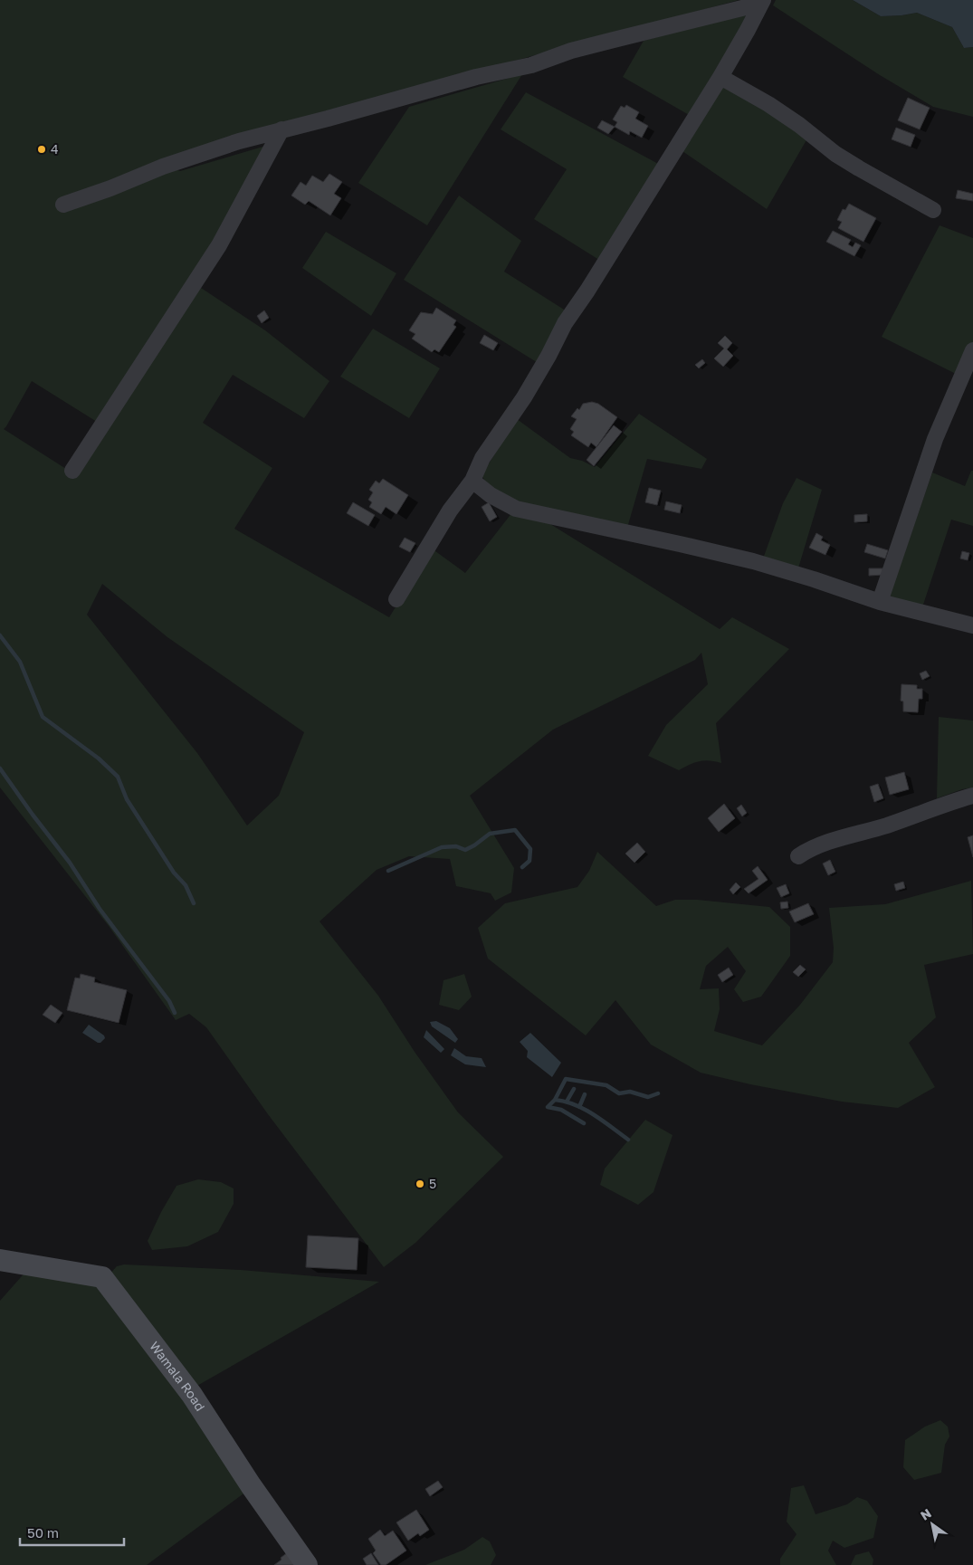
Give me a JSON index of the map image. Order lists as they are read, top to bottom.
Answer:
{
  "streets": {
    "street": ["Wamala Road"]
  },
  "places": ["4", "5"],
  "scale_bar": "50 m",
  "north": "top left"
}
